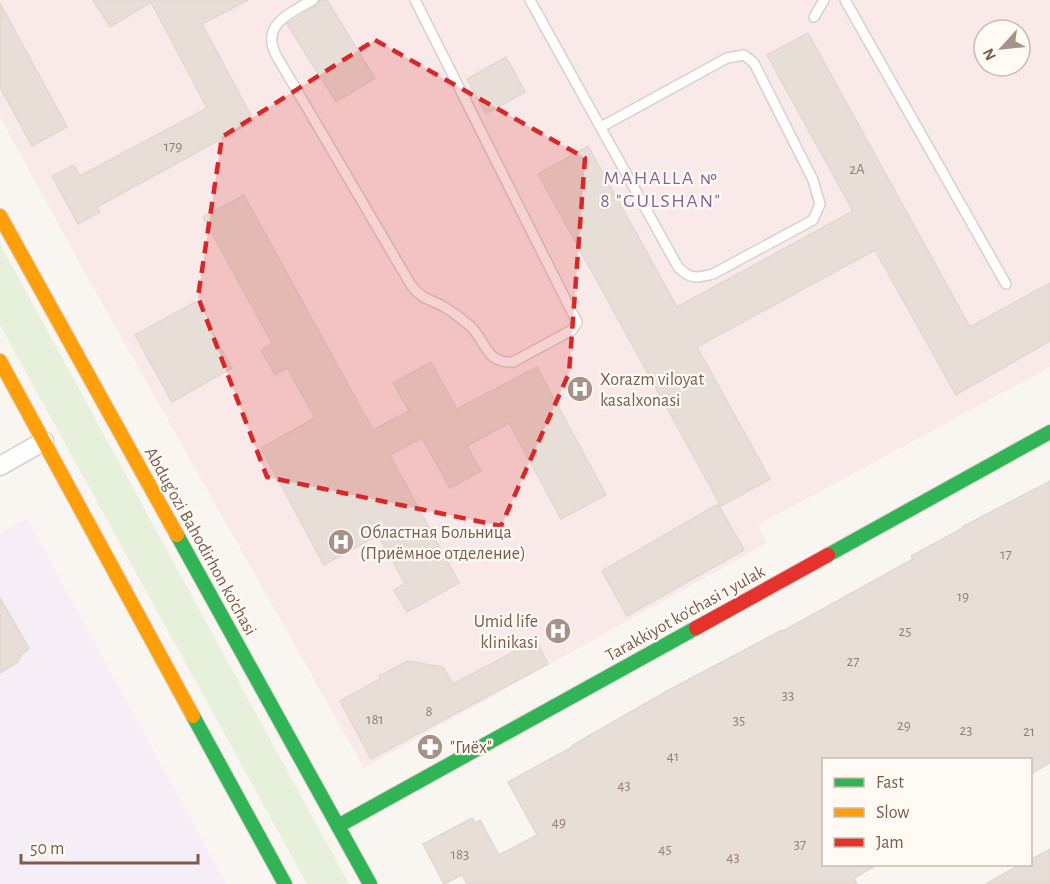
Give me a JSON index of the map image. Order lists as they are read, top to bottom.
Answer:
{
  "streets": {
    "main road": ["Abdug’ozi Bahodirhon ko’chasi", "Tarakkiyot ko'chasi 1 yulak"]
  },
  "crossings": [
    ["Abdug’ozi Bahodirhon ko’chasi", "Tarakkiyot ko'chasi 1 yulak"]
  ],
  "districts": ["MAHALLA № 8 \"GULSHAN\""],
  "places": {
    "hospital": ["Xorazm viloyat kasalxonasi", "Областная Больница (Приёмное отделение)", "Umid life klinikasi"],
    "pharmacy": ["\"Гиёх\""]
  },
  "house_numbers": [
    "179",
    "2A",
    "17",
    "19",
    "25",
    "27",
    "33",
    "8",
    "181",
    "35",
    "29",
    "23",
    "21",
    "41",
    "43",
    "49",
    "37",
    "45",
    "183",
    "43"
  ],
  "legend": ["Fast", "Slow", "Jam"],
  "scale_bar": "50 m",
  "north": "bottom left"
}
